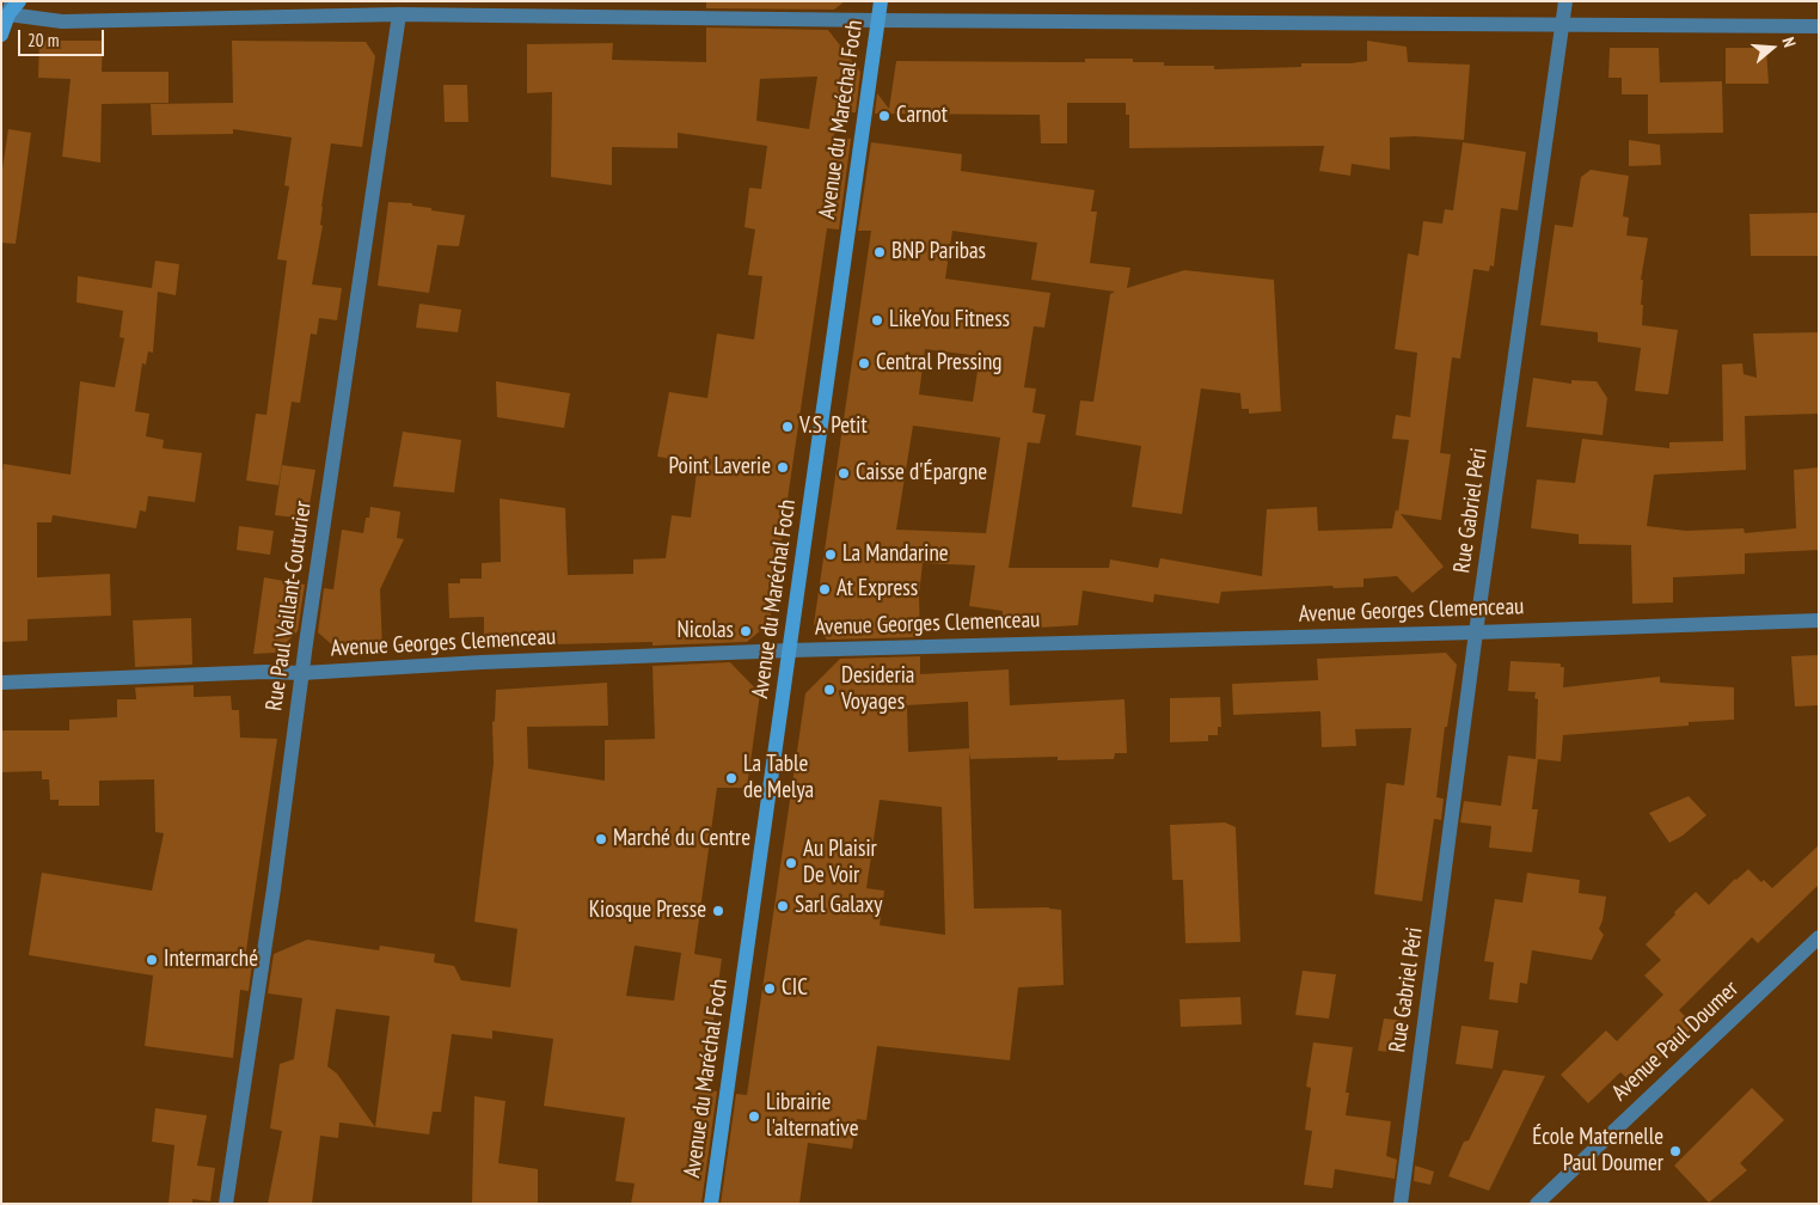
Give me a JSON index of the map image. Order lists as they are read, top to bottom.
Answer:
{
  "streets": {
    "main road": ["Avenue du Maréchal Foch"],
    "street": [
      "Rue Gabriel Péri",
      "Rue Paul Vaillant-Couturier",
      "Avenue Georges Clemenceau",
      "Avenue Paul Doumer"
    ]
  },
  "crossings": [
    ["Avenue du Maréchal Foch", "Avenue Georges Clemenceau"],
    ["Rue Gabriel Péri", "Avenue Georges Clemenceau"],
    ["Rue Paul Vaillant-Couturier", "Avenue Georges Clemenceau"]
  ],
  "places": [
    "Carnot",
    "BNP Paribas",
    "LikeYou Fitness",
    "Central Pressing",
    "V.S. Petit",
    "Point Laverie",
    "Caisse d'Épargne",
    "La Mandarine",
    "At Express",
    "Nicolas",
    "Desideria Voyages",
    "La Table de Melya",
    "Marché du Centre",
    "Au Plaisir De Voir",
    "Sarl Galaxy",
    "Kiosque Presse",
    "Intermarché",
    "CIC",
    "Librairie l'alternative",
    "École Maternelle Paul Doumer"
  ],
  "scale_bar": "20 m",
  "north": "right"
}
